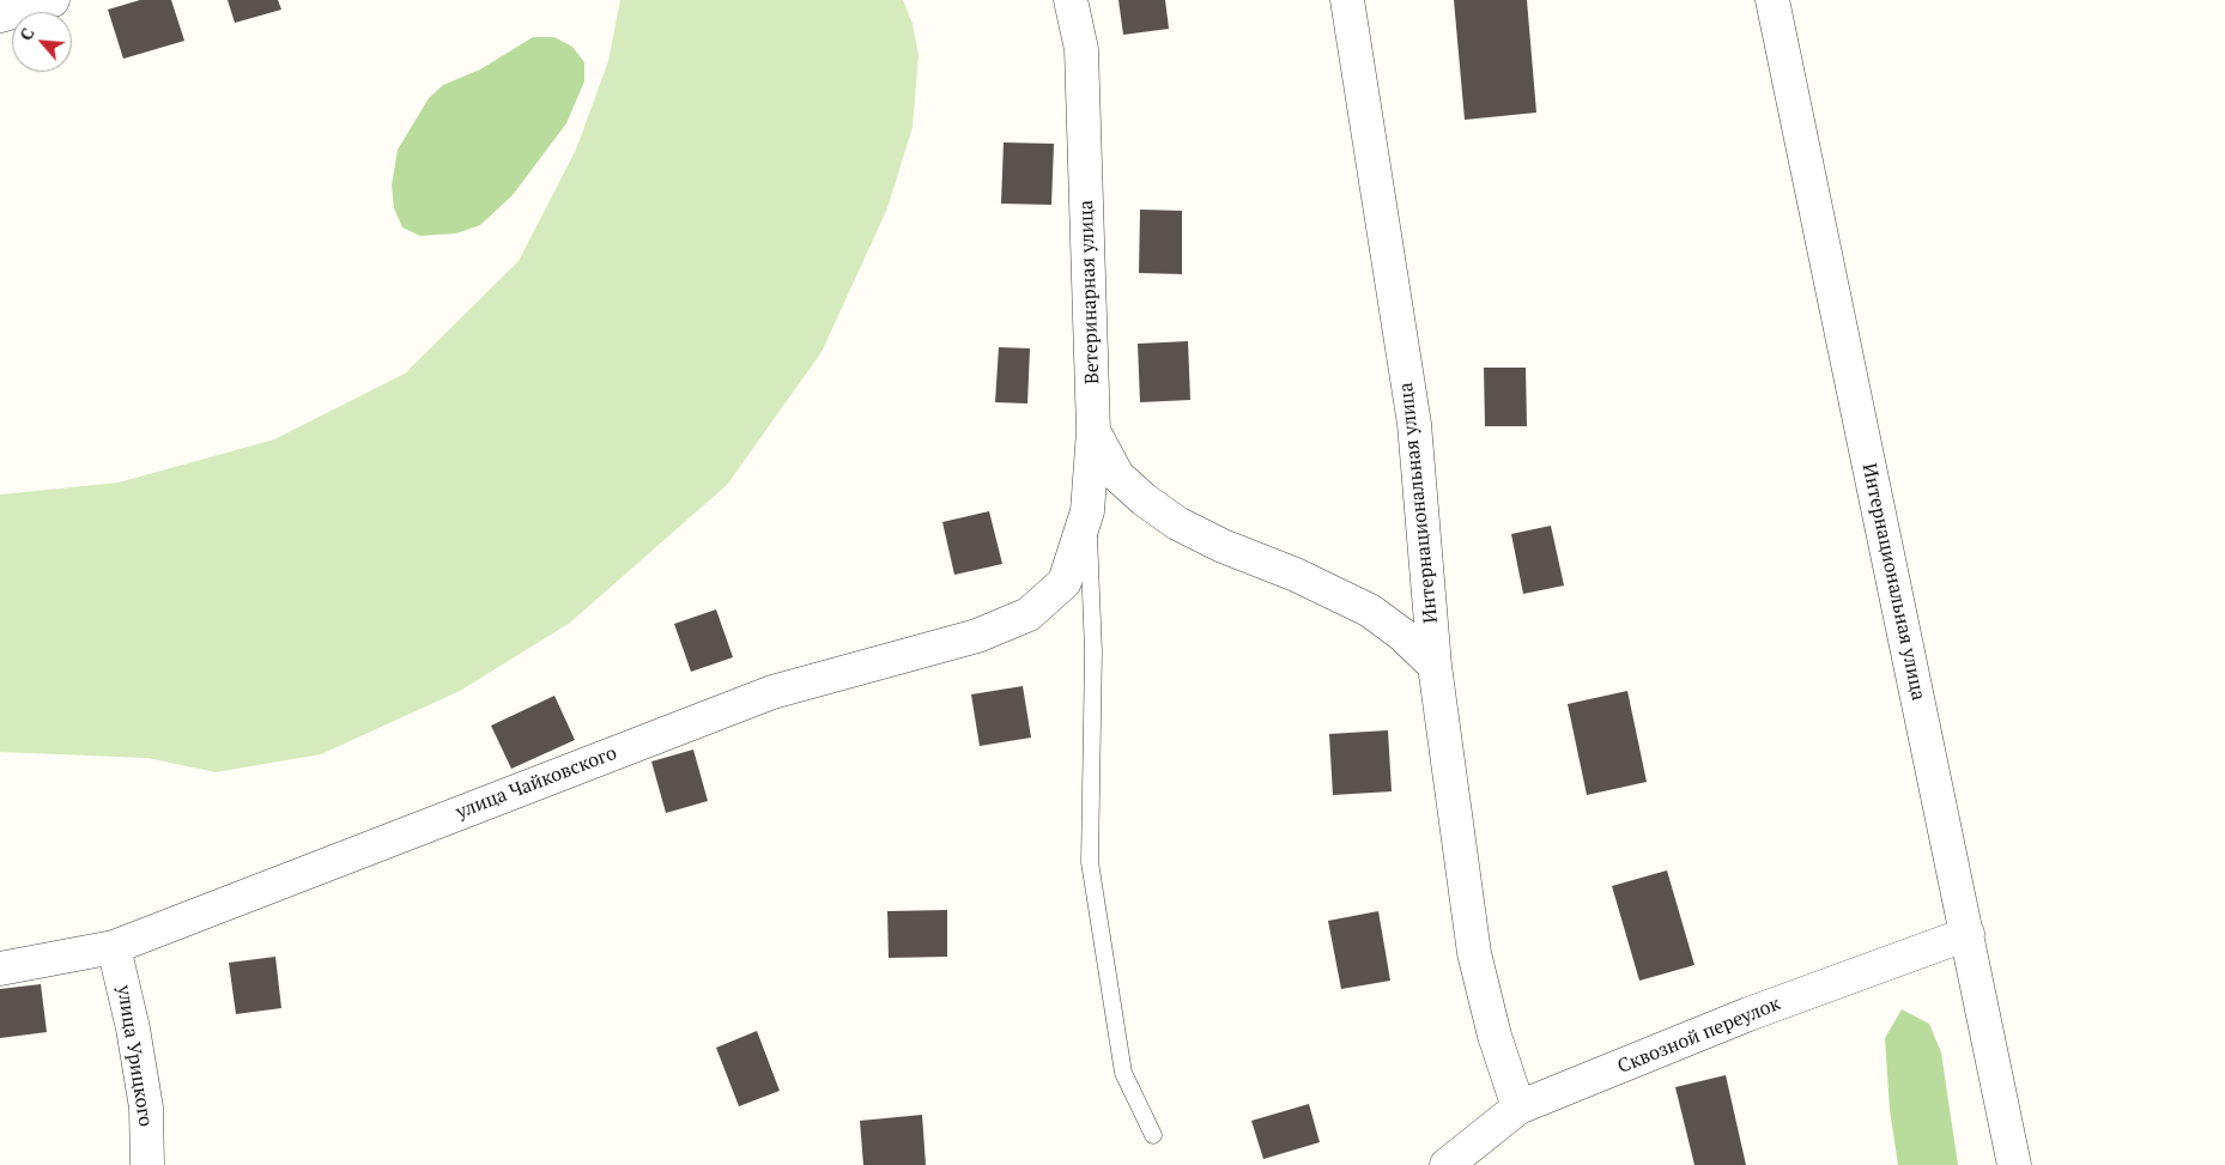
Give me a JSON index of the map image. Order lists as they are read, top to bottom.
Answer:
{
  "streets": {
    "street": [
      "Ветеринарная улица",
      "Интернациональная улица",
      "улица Чайковского",
      "Сквозной переулок",
      "улица Урицкого"
    ]
  },
  "crossings": [
    ["Ветеринарная улица", "улица Чайковского"],
    ["Интернациональная улица", "Сквозной переулок"],
    ["улица Чайковского", "улица Урицкого"]
  ],
  "north": "top left"
}
